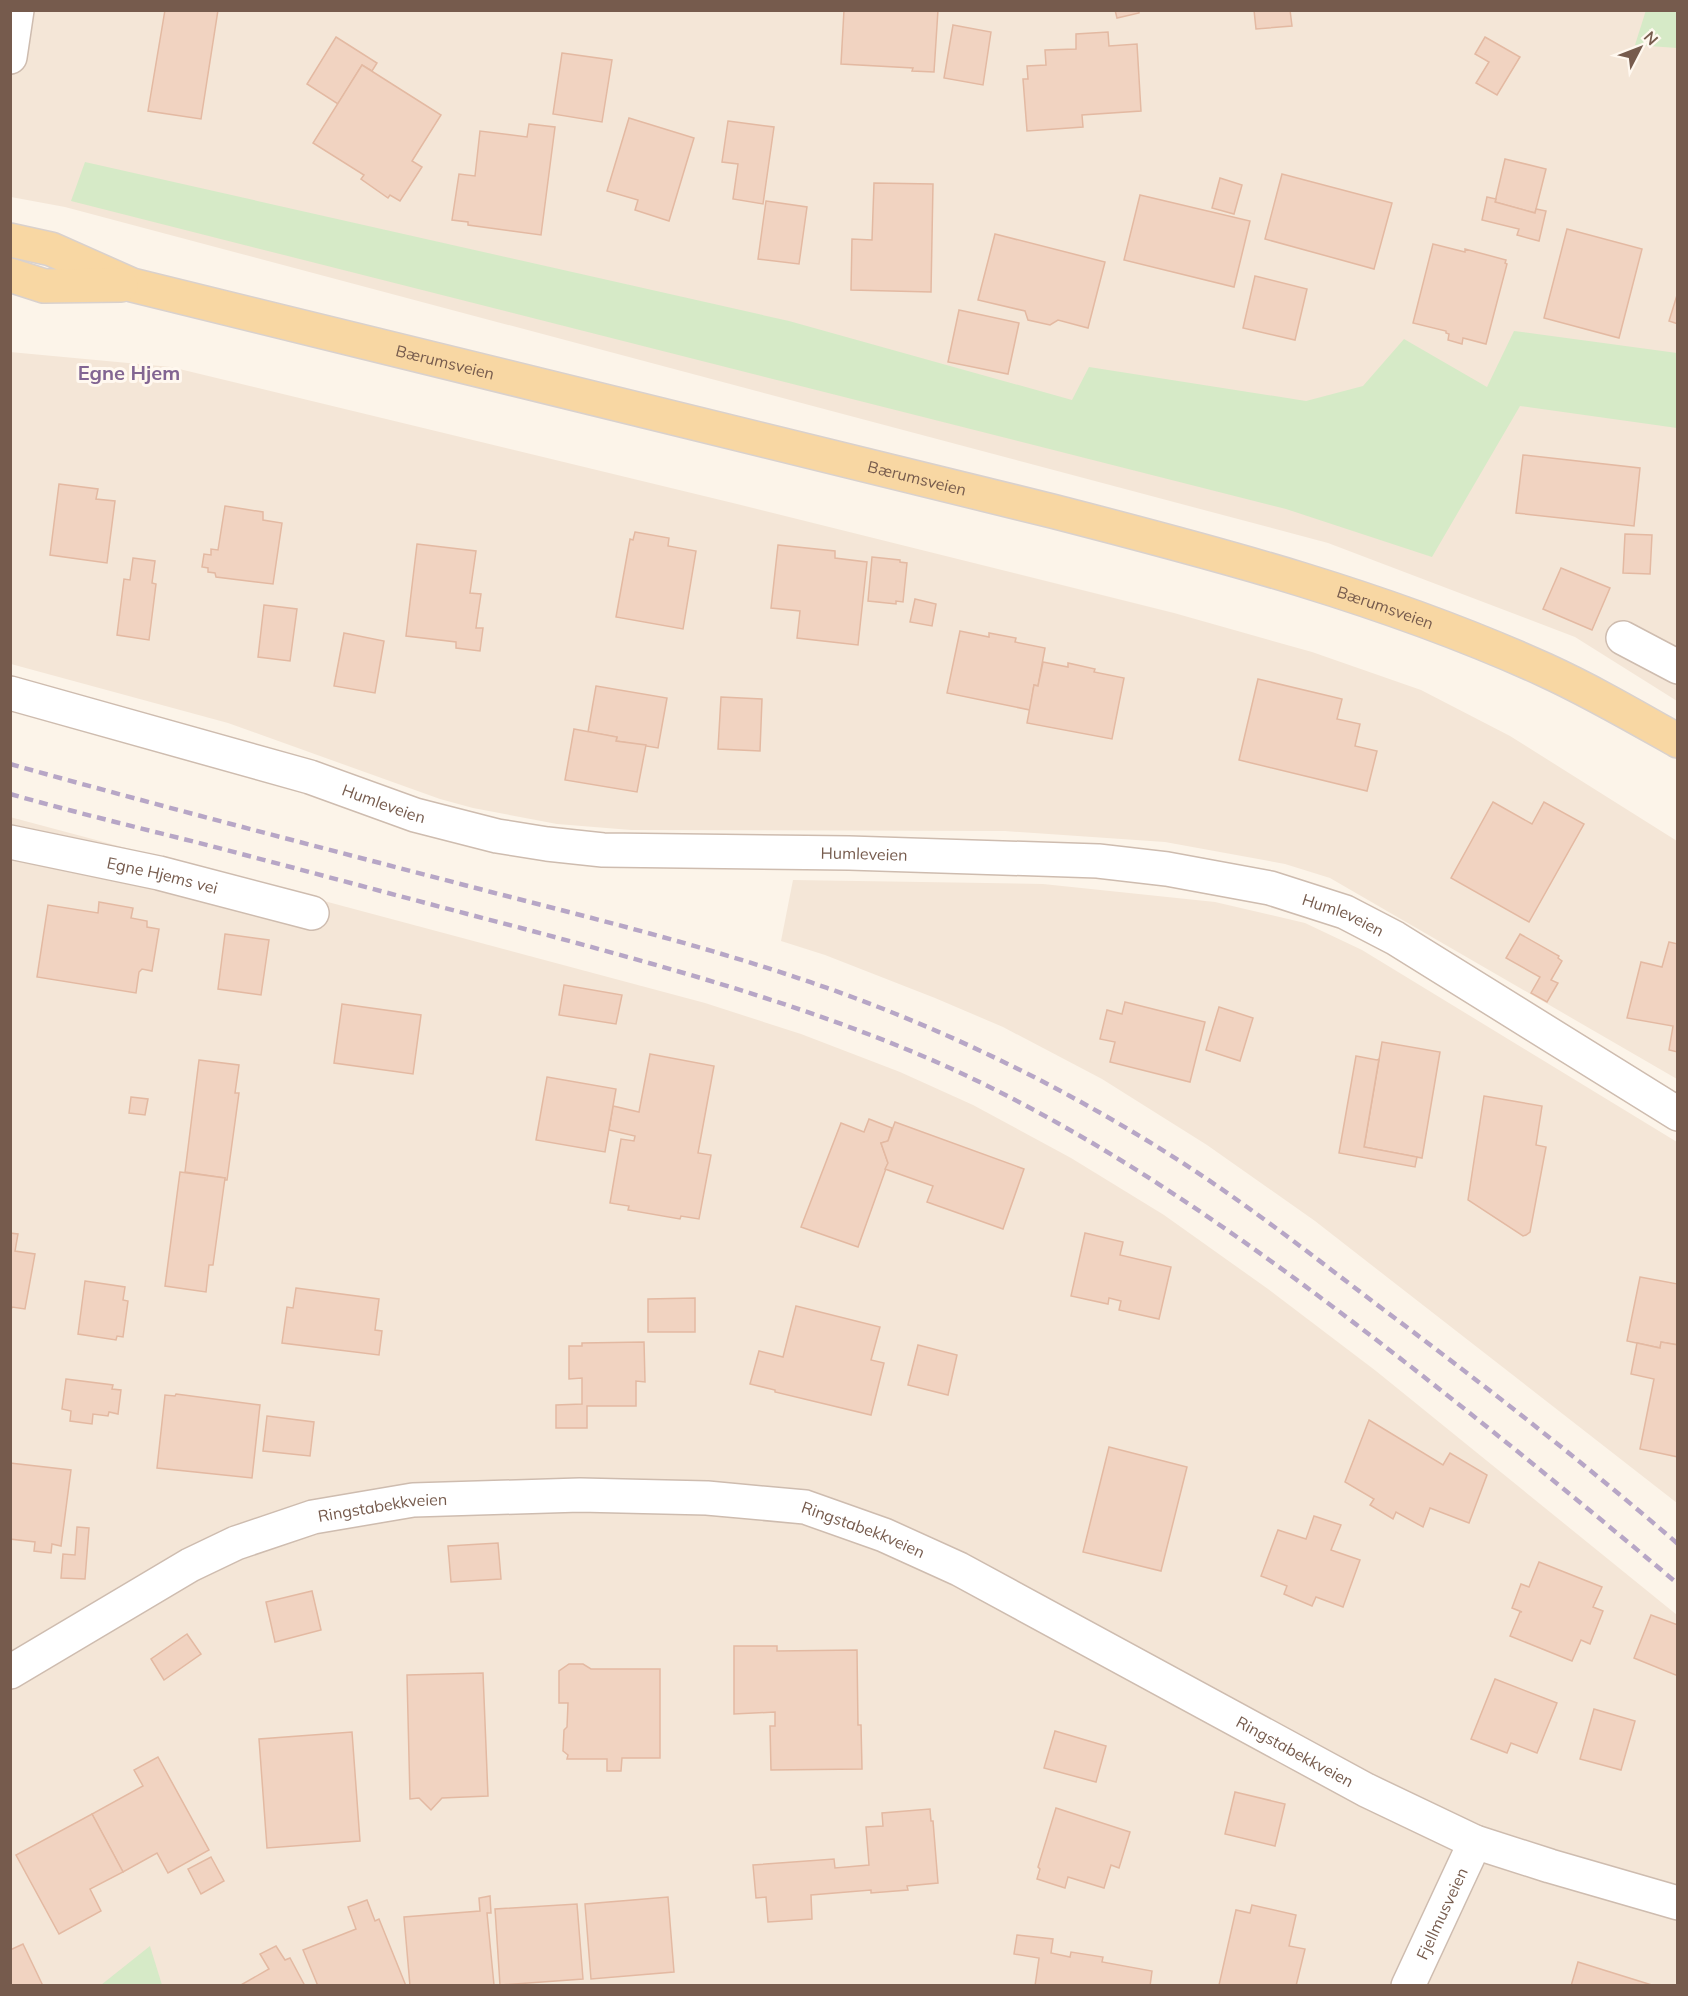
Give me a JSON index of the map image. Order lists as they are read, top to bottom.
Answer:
{
  "streets": {
    "main road": ["Bærumsveien"],
    "street": [
      "Humleveien",
      "Egne Hjems vei",
      "Ringstabekkveien",
      "Fjellmusveien"
    ]
  },
  "crossings": [
    ["Ringstabekkveien", "Fjellmusveien"]
  ],
  "districts": ["Egne Hjem"],
  "north": "top right"
}
